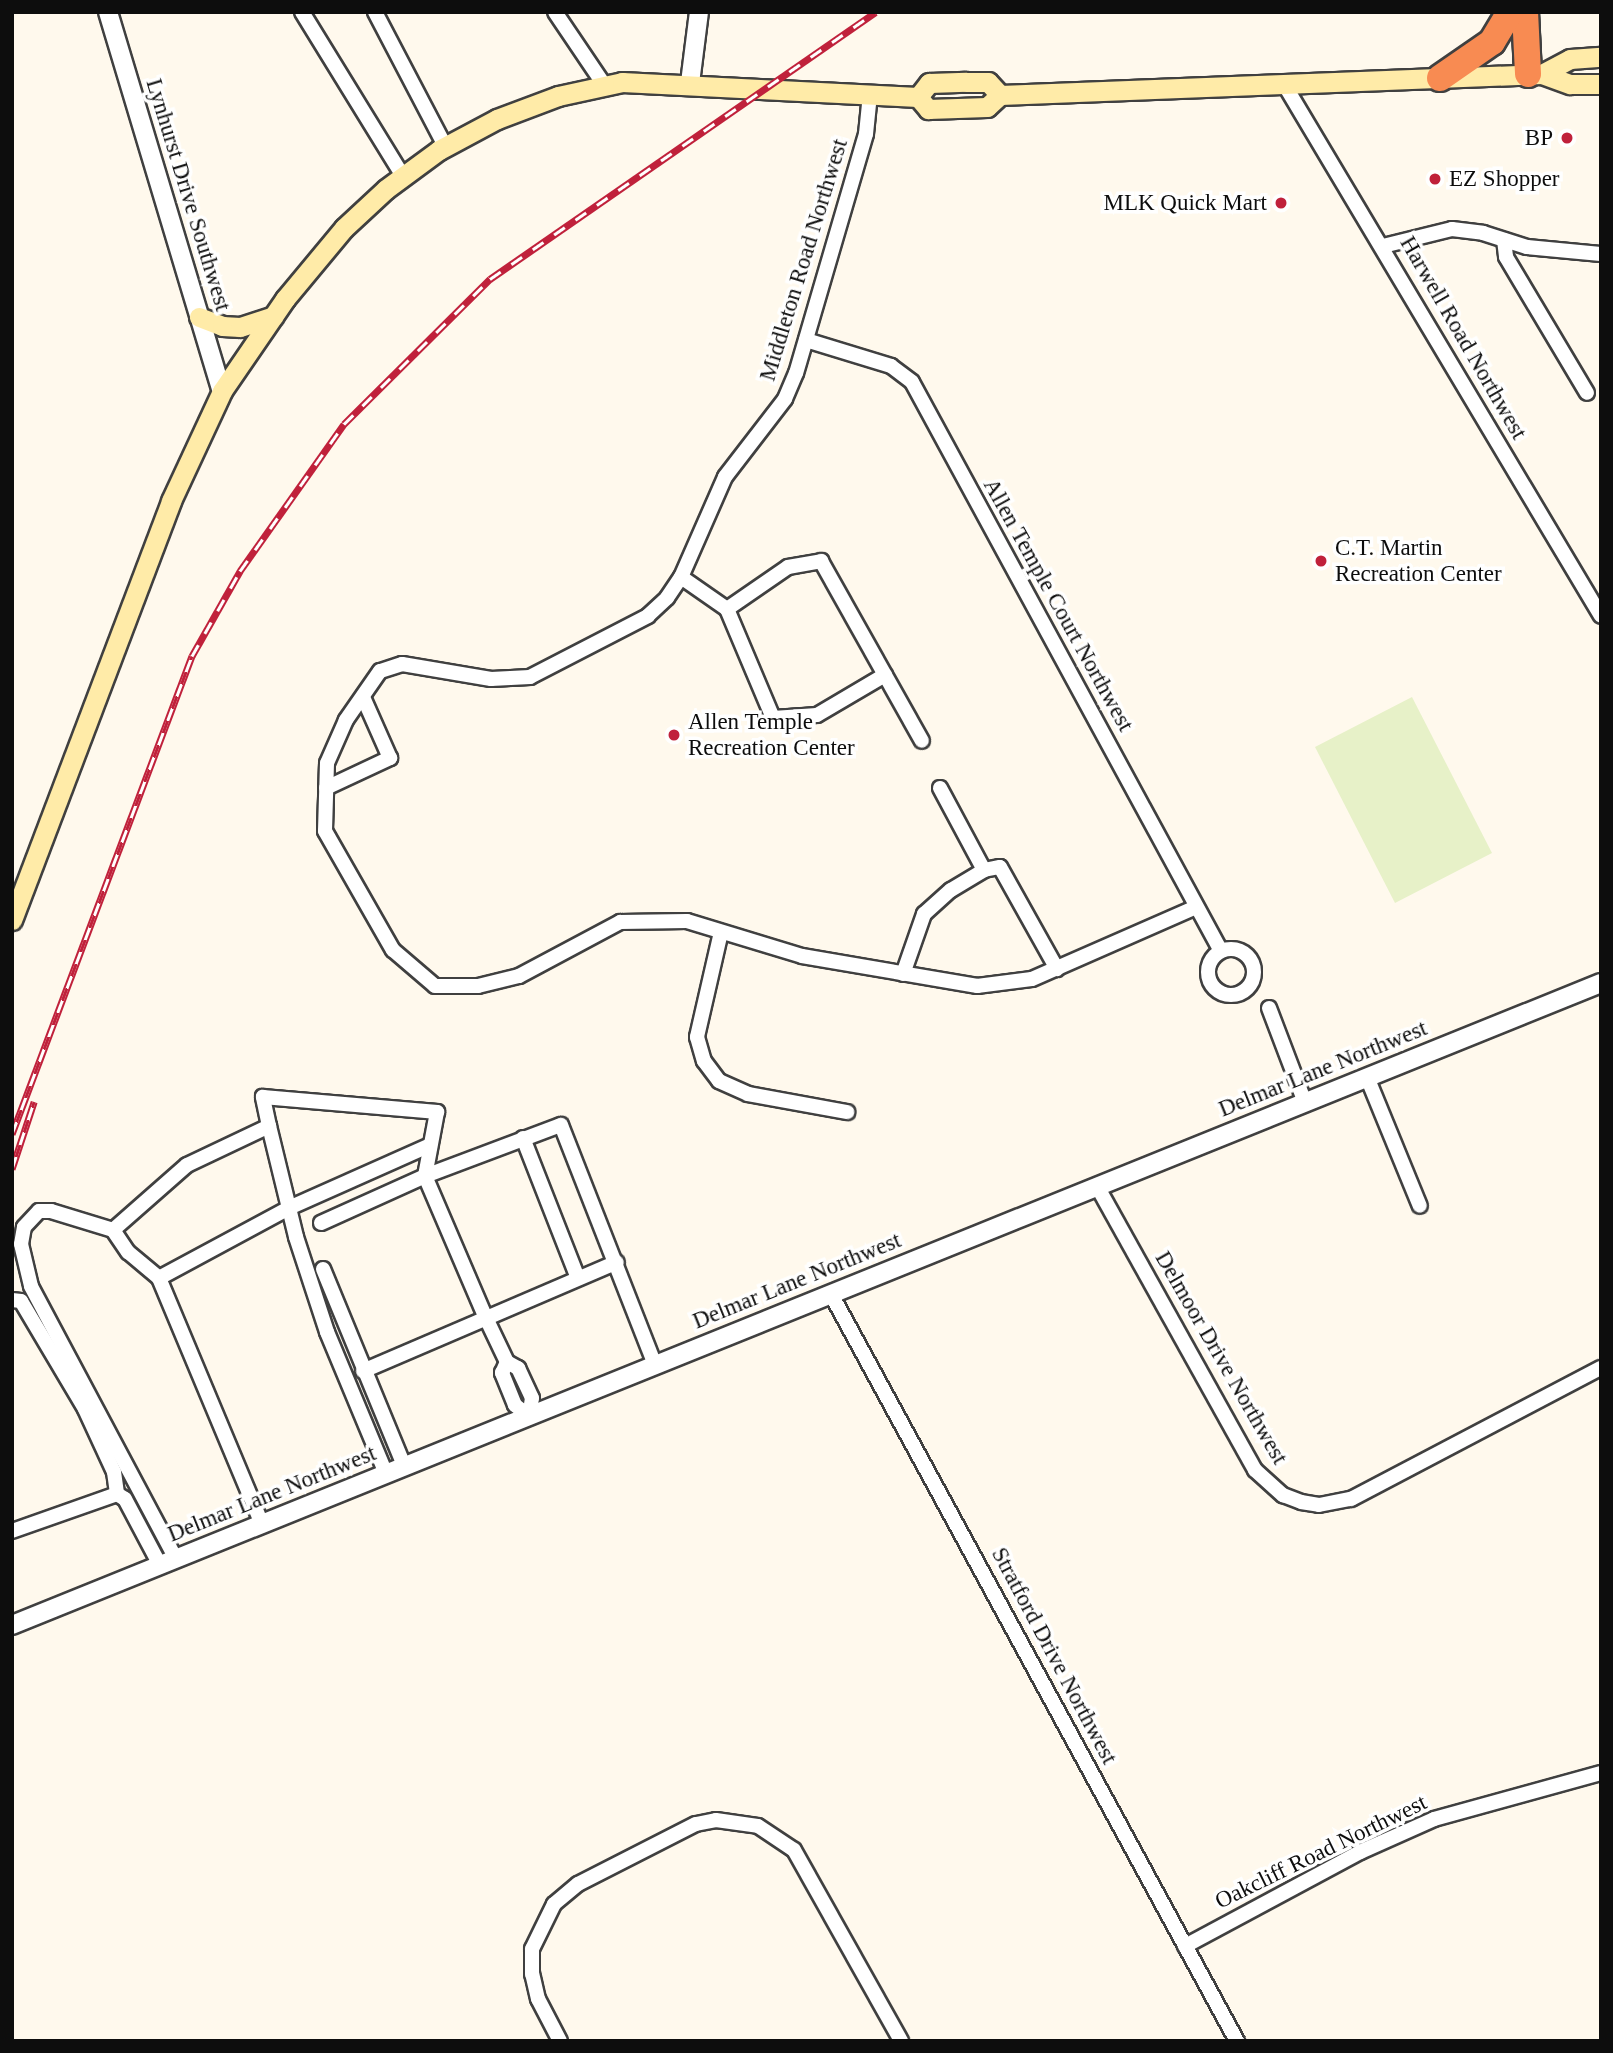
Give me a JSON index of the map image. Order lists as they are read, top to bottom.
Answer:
{
  "streets": {
    "street": [
      "Lynhurst Drive Southwest",
      "Middleton Road Northwest",
      "Harwell Road Northwest",
      "Allen Temple Court Northwest",
      "Delmar Lane Northwest",
      "Delmoor Drive Northwest",
      "Stratford Drive Northwest",
      "Oakcliff Road Northwest"
    ]
  },
  "crossings": [
    ["Middleton Road Northwest", "Allen Temple Court Northwest"],
    ["Delmar Lane Northwest", "Delmoor Drive Northwest"],
    ["Delmar Lane Northwest", "Stratford Drive Northwest"],
    ["Stratford Drive Northwest", "Oakcliff Road Northwest"]
  ],
  "places": [
    "BP",
    "EZ Shopper",
    "MLK Quick Mart",
    "C.T. Martin Recreation Center",
    "Allen Temple Recreation Center"
  ]
}
